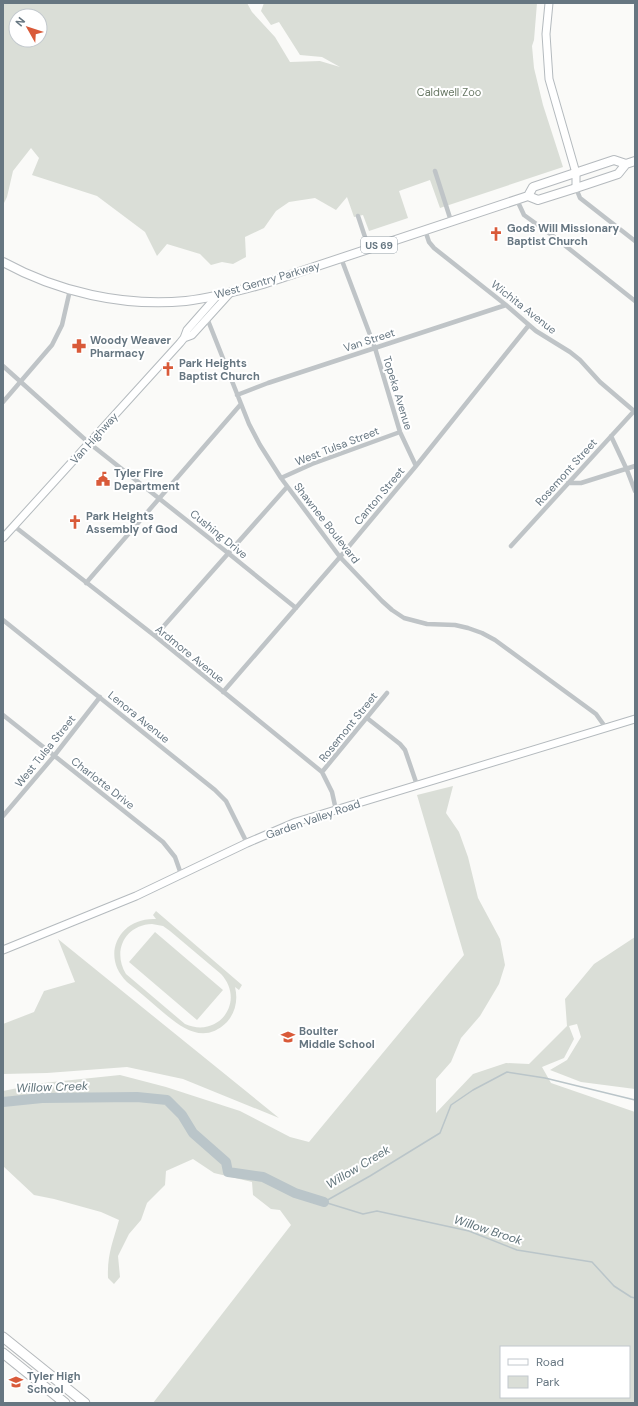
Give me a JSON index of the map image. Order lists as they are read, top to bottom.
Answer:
{
  "streets": {
    "main road": ["US 69", "West Gentry Parkway"],
    "street": [
      "Wichita Avenue",
      "Van Street",
      "Topeka Avenue",
      "Van Highway",
      "West Tulsa Street",
      "Rosemont Street",
      "Canton Street",
      "Shawnee Boulevard",
      "Cushing Drive",
      "Ardmore Avenue",
      "Lenora Avenue",
      "Charlotte Drive",
      "Garden Valley Road"
    ]
  },
  "crossings": [
    ["West Gentry Parkway", "Wichita Avenue"],
    ["West Gentry Parkway", "Topeka Avenue"],
    ["West Gentry Parkway", "Van Highway"],
    ["Wichita Avenue", "Van Street"],
    ["Wichita Avenue", "Rosemont Street"],
    ["Wichita Avenue", "Canton Street"],
    ["Van Street", "Topeka Avenue"],
    ["Van Street", "Shawnee Boulevard"],
    ["Topeka Avenue", "West Tulsa Street"],
    ["Topeka Avenue", "Canton Street"],
    ["Van Highway", "Shawnee Boulevard"],
    ["Van Highway", "Cushing Drive"],
    ["Van Highway", "Ardmore Avenue"],
    ["West Tulsa Street", "Shawnee Boulevard"],
    ["West Tulsa Street", "Lenora Avenue"],
    ["West Tulsa Street", "Charlotte Drive"],
    ["Rosemont Street", "Ardmore Avenue"],
    ["Canton Street", "Shawnee Boulevard"],
    ["Canton Street", "Cushing Drive"],
    ["Canton Street", "Ardmore Avenue"],
    ["Shawnee Boulevard", "Garden Valley Road"],
    ["Ardmore Avenue", "Garden Valley Road"],
    ["Lenora Avenue", "Garden Valley Road"],
    ["Charlotte Drive", "Garden Valley Road"]
  ],
  "water": ["Willow Creek", "Willow Brook"],
  "parks": ["Caldwell Zoo"],
  "places": {
    "church": ["Gods Will Missionary Baptist Church", "Park Heights Baptist Church", "Park Heights Assembly of God"],
    "pharmacy": ["Woody Weaver Pharmacy"],
    "public building": ["Tyler Fire Department"],
    "school or university": ["Boulter Middle School", "Tyler High School"]
  },
  "legend": ["Road", "Park"],
  "north": "top left"
}
